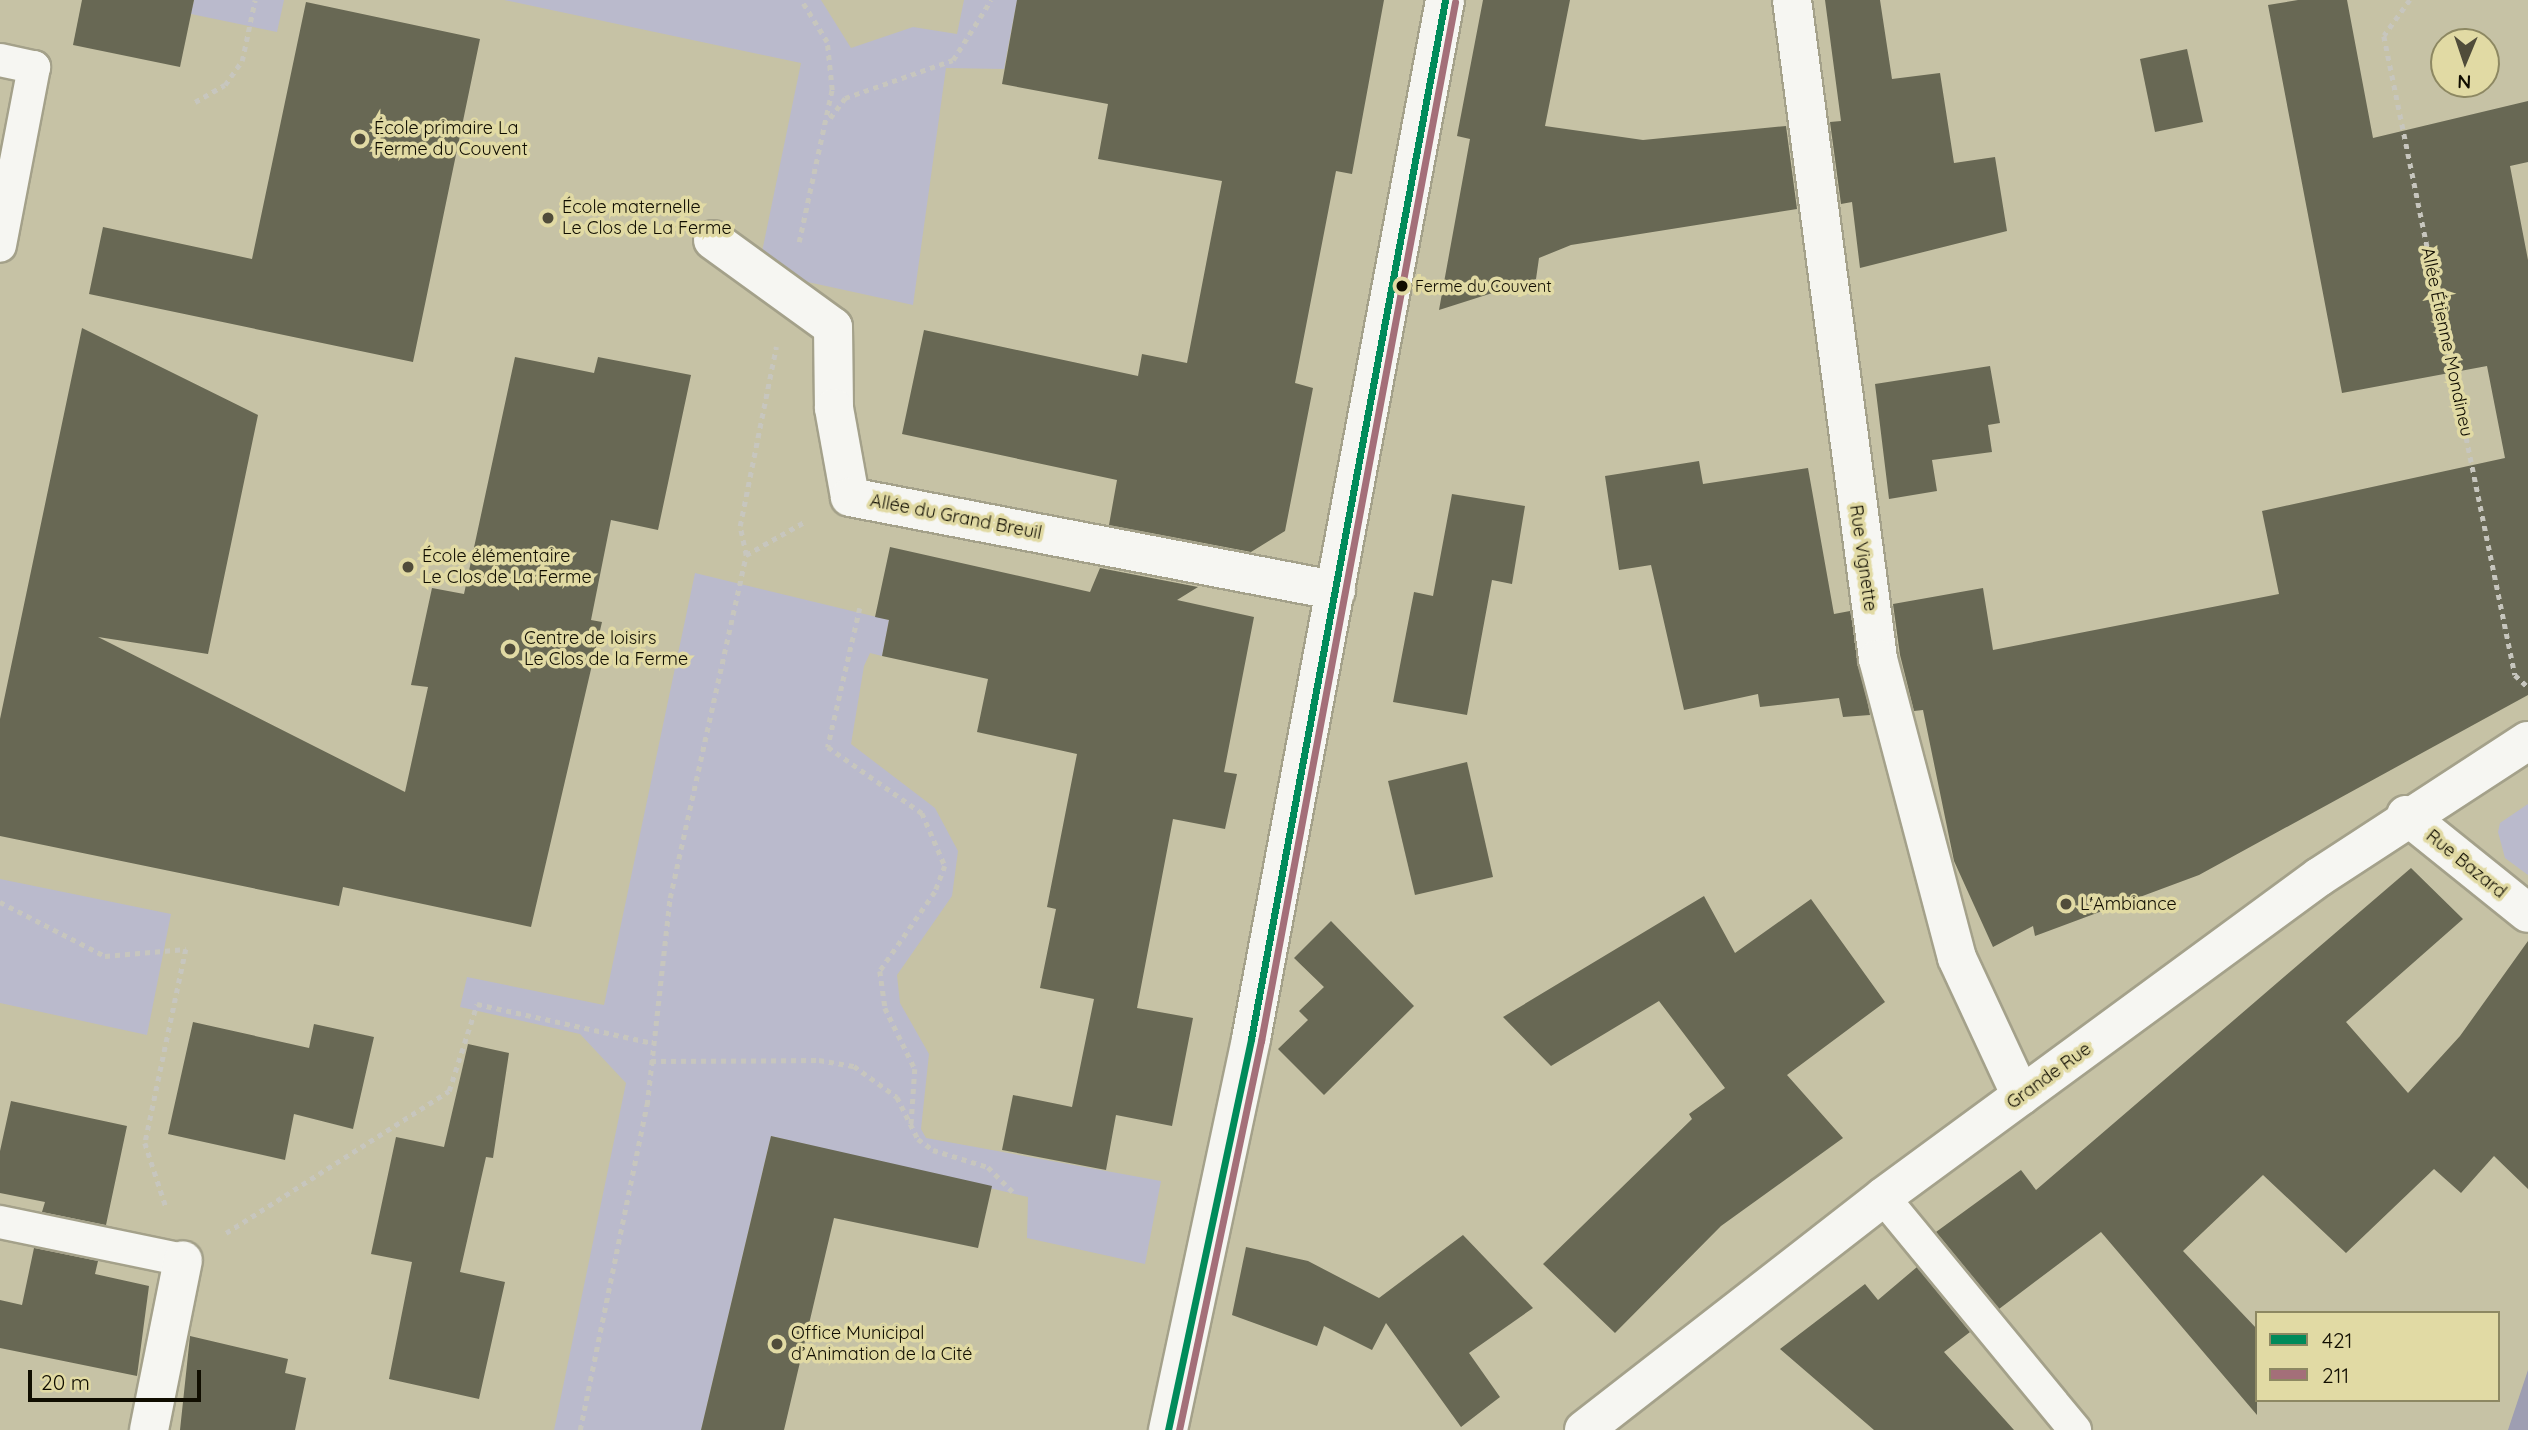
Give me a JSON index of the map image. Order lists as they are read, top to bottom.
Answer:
{
  "streets": {
    "street": [
      "Allée du Grand Breuil",
      "Rue Vignette",
      "Rue Bazard",
      "Grande Rue"
    ],
    "path": ["Allée Étienne Mondineu"]
  },
  "crossings": [
    ["Rue Vignette", "Grande Rue"],
    ["Rue Bazard", "Grande Rue"]
  ],
  "places": [
    "École primaire La Ferme du Couvent",
    "École maternelle Le Clos de La Ferme",
    "Ferme du Couvent",
    "École élémentaire Le Clos de La Ferme",
    "Centre de loisirs Le Clos de la Ferme",
    "L'Ambiance",
    "Office Municipal d’Animation de la Cité"
  ],
  "lines": ["transit line 421", "transit line 211"],
  "legend": ["421", "211"],
  "scale_bar": "20 m",
  "north": "bottom"
}
